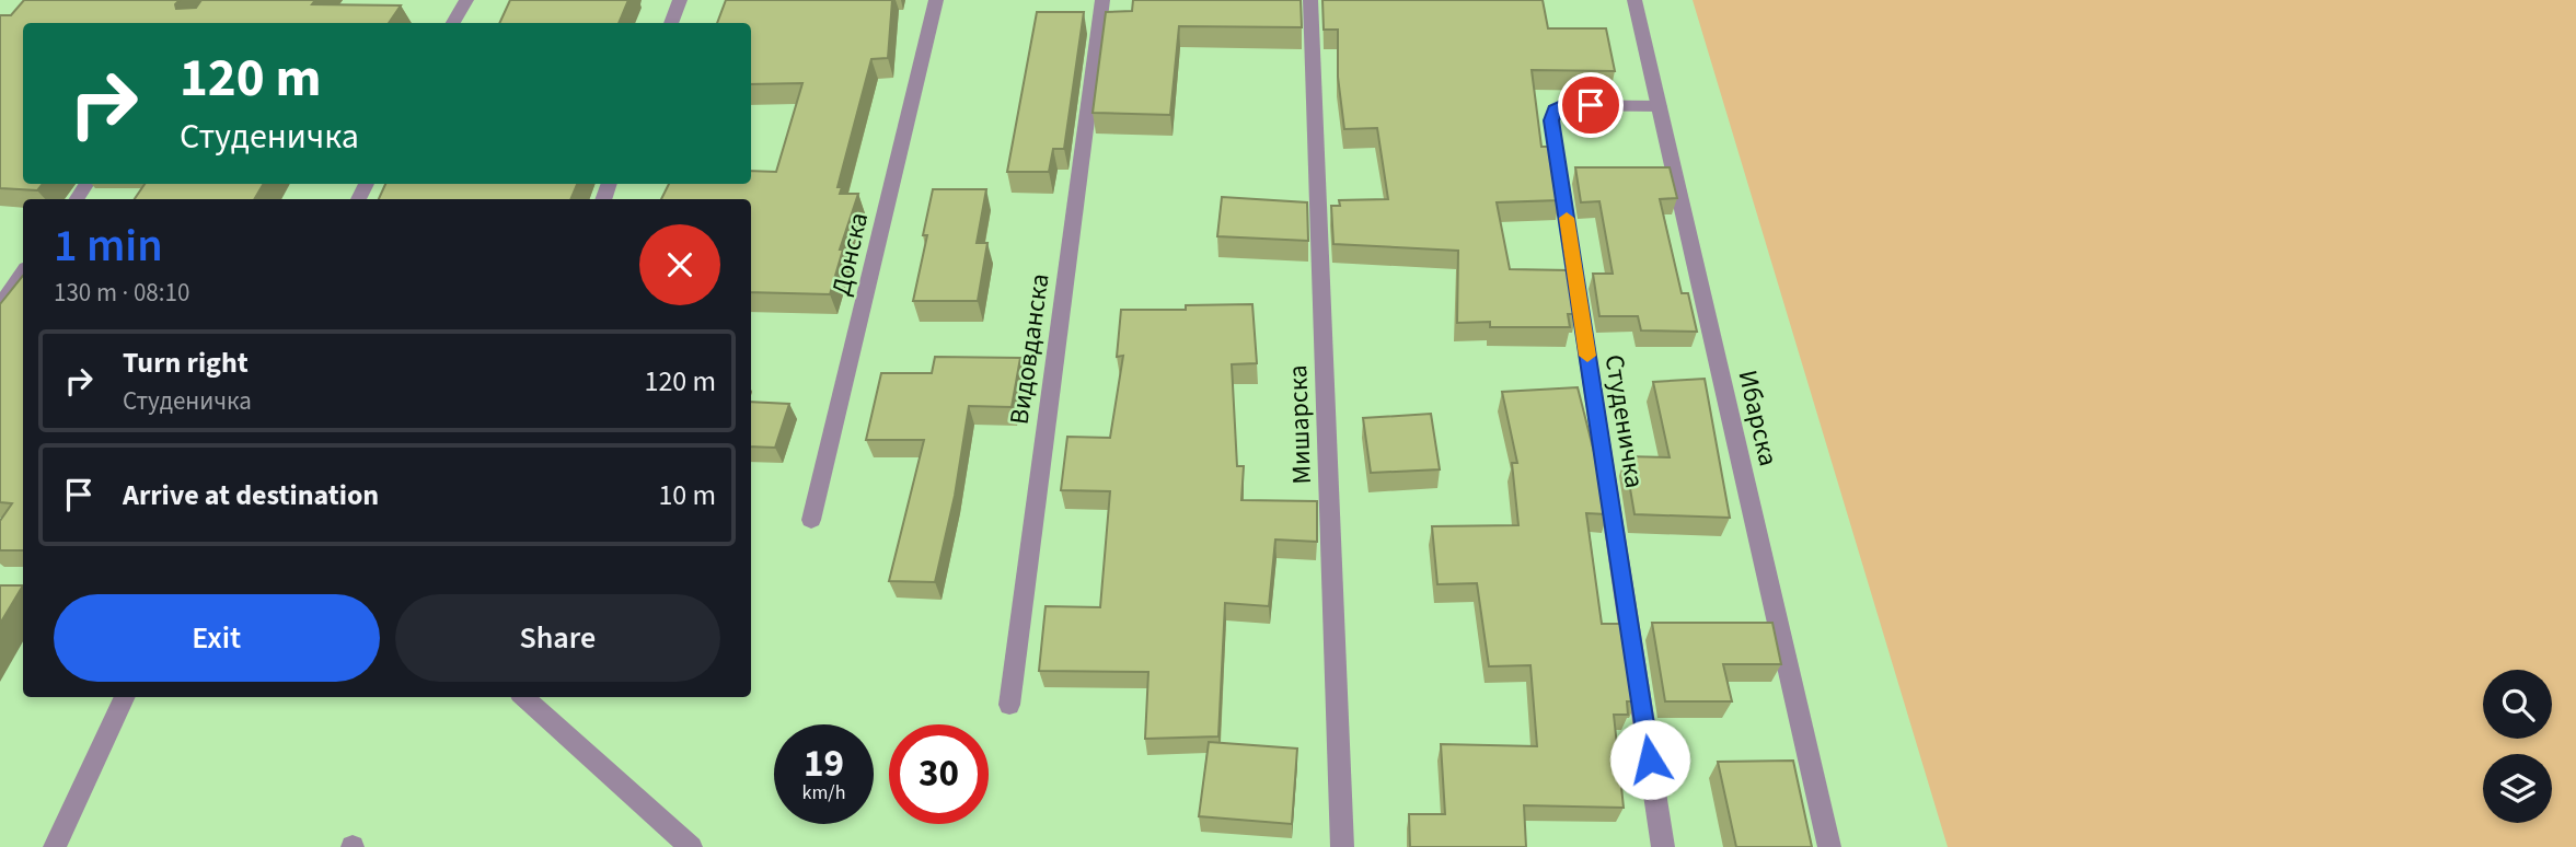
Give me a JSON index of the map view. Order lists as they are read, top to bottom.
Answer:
{
  "streets": {
    "street": [
      "Донска",
      "Видовданска",
      "Ибарска",
      "Студеничка",
      "Мишарска"
    ]
  },
  "crossings": [
    ["Ибарска", "Студеничка"]
  ],
  "page": {
    "turn": ["120 m", "Студеничка"],
    "heading": ["1 min", "130 m · 08:10"],
    "list": [
      {
        "name": "Turn right",
        "note": "Студеничка",
        "value": "120 m"
      },
      {
        "name": "Arrive at destination",
        "value": "10 m"
      }
    ],
    "buttons": ["Exit", "Share"],
    "speed": "19 km/h",
    "limit": "30"
  }
}
